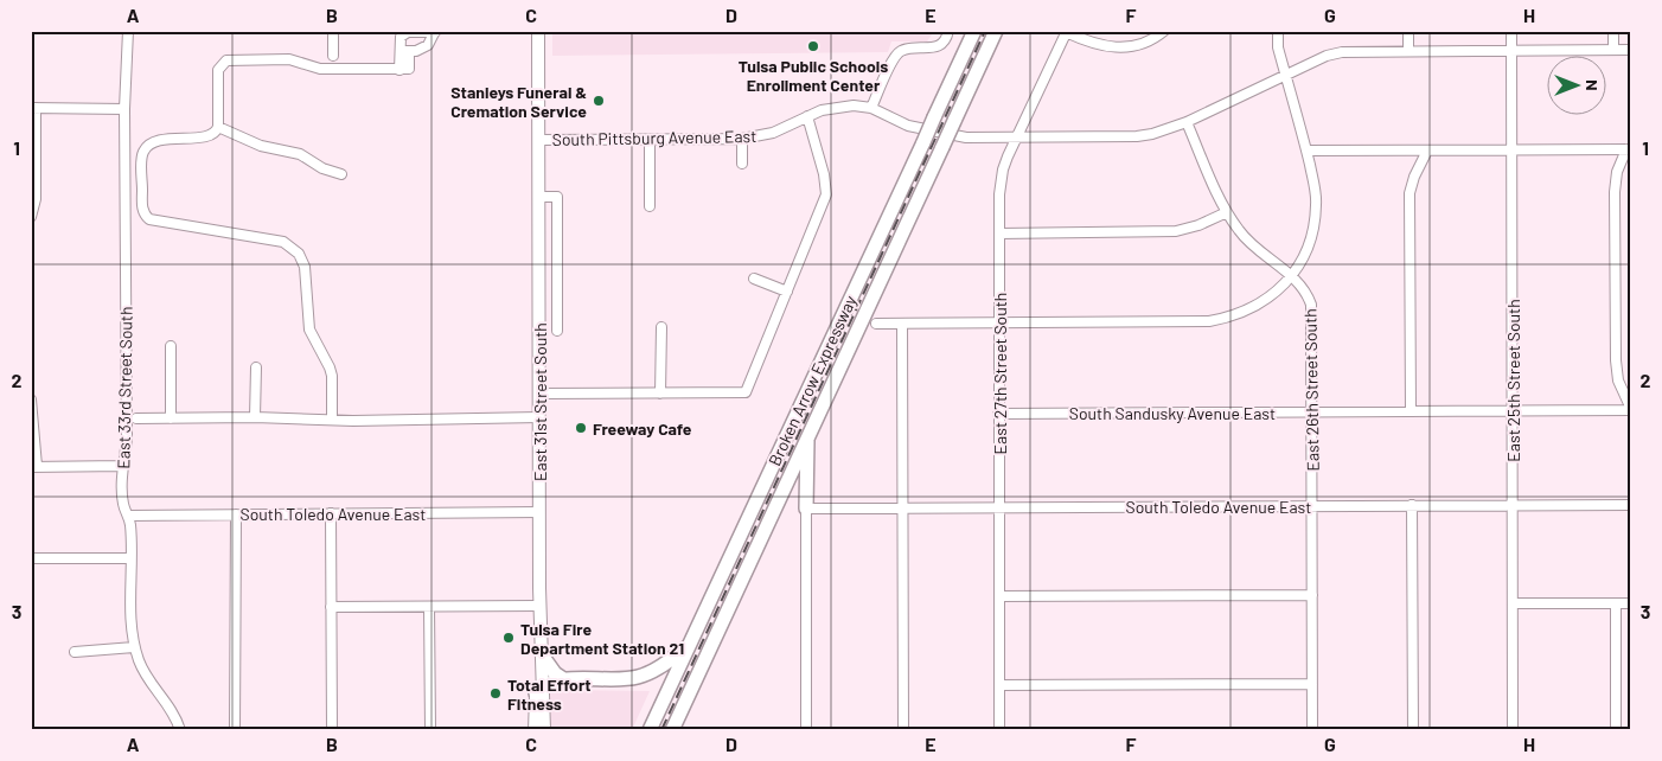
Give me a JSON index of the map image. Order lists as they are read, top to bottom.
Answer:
{
  "streets": {
    "highway": ["Broken Arrow Expressway"],
    "main road": ["East 31st Street South"],
    "street": [
      "South Pittsburg Avenue East",
      "East 27th Street South",
      "East 25th Street South",
      "East 33rd Street South",
      "East 26th Street South",
      "South Sandusky Avenue East",
      "South Toledo Avenue East"
    ]
  },
  "crossings": [
    ["South Pittsburg Avenue East", "East 27th Street South"],
    ["South Pittsburg Avenue East", "East 25th Street South"],
    ["South Pittsburg Avenue East", "East 26th Street South"],
    ["South Pittsburg Avenue East", "East 31st Street South"],
    ["East 27th Street South", "South Sandusky Avenue East"],
    ["East 27th Street South", "South Toledo Avenue East"],
    ["East 25th Street South", "South Sandusky Avenue East"],
    ["East 25th Street South", "South Toledo Avenue East"],
    ["East 33rd Street South", "South Toledo Avenue East"],
    ["East 26th Street South", "South Sandusky Avenue East"],
    ["East 26th Street South", "South Toledo Avenue East"],
    ["East 31st Street South", "South Toledo Avenue East"]
  ],
  "places": [
    "Tulsa Public Schools Enrollment Center",
    "Stanleys Funeral & Cremation Service",
    "Freeway Cafe",
    "Tulsa Fire Department Station 21",
    "Total Effort Fitness"
  ],
  "north": "right",
  "grid": {
    "columns": [
      "A",
      "B",
      "C",
      "D",
      "E",
      "F",
      "G",
      "H"
    ],
    "rows": ["1", "2", "3"]
  }
}
